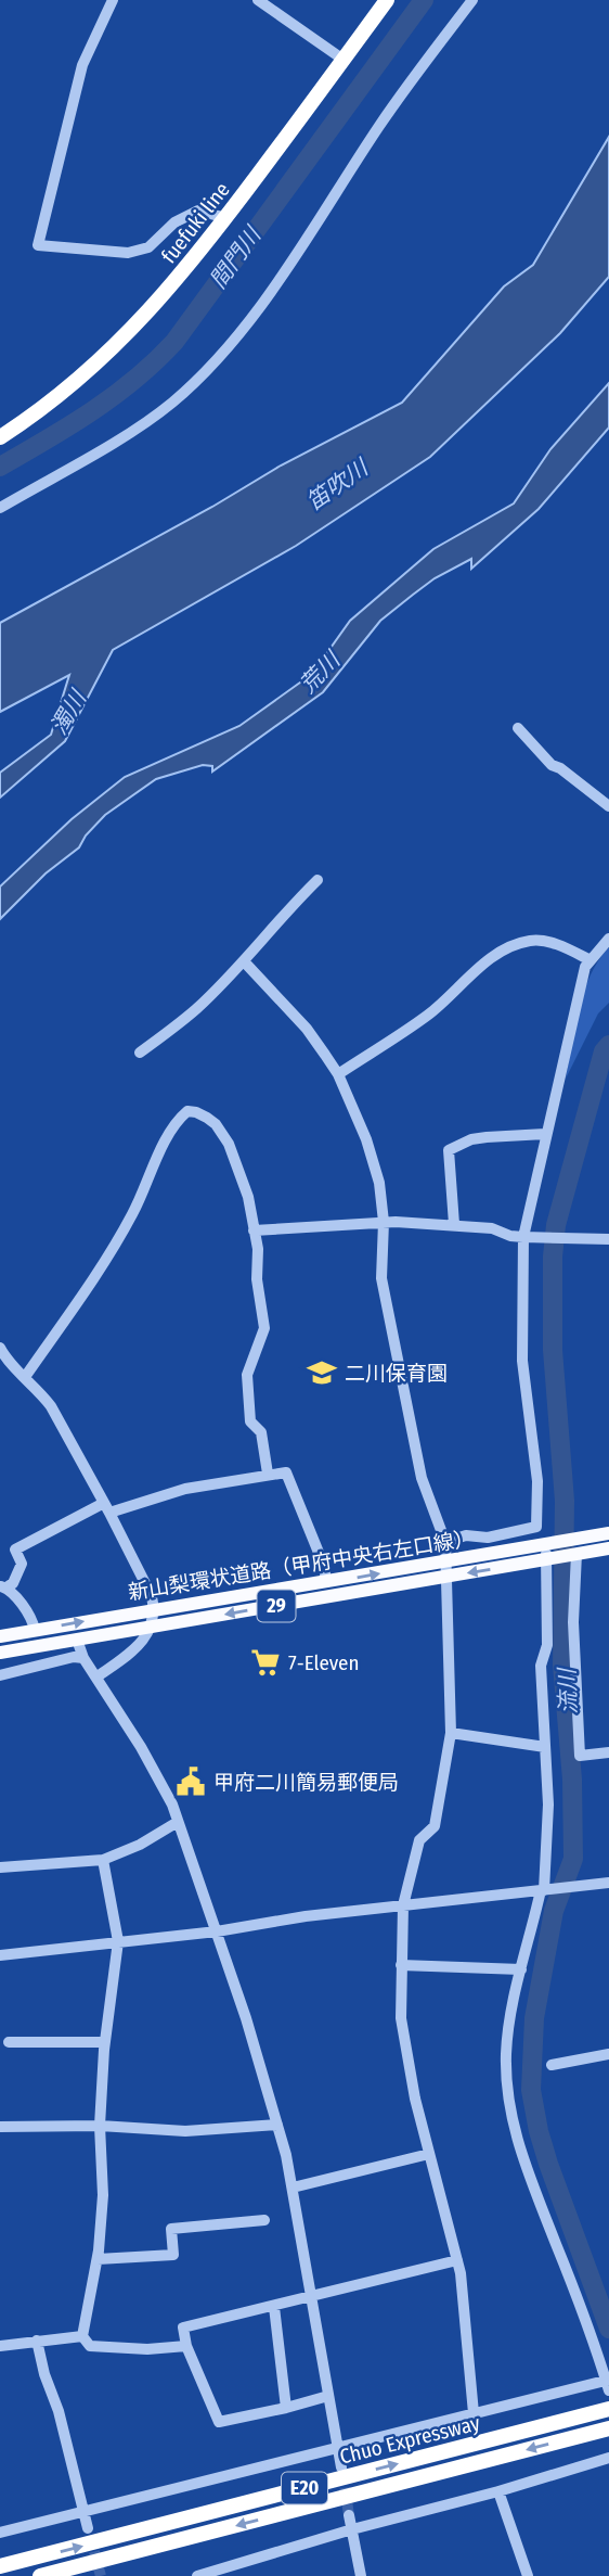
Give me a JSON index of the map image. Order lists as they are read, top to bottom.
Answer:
{
  "streets": {
    "highway": ["fuefuki line", "Chuo Expressway", "E20"],
    "main road": ["新山梨環状道路（甲府中央右左口線）", "29"]
  },
  "water": [
    "間門川",
    "笛吹川",
    "荒川",
    "濁川",
    "流川"
  ],
  "places": {
    "school or university": ["二川保育園"],
    "supermarket": ["7-Eleven"],
    "public building": ["甲府二川簡易郵便局"]
  }
}
